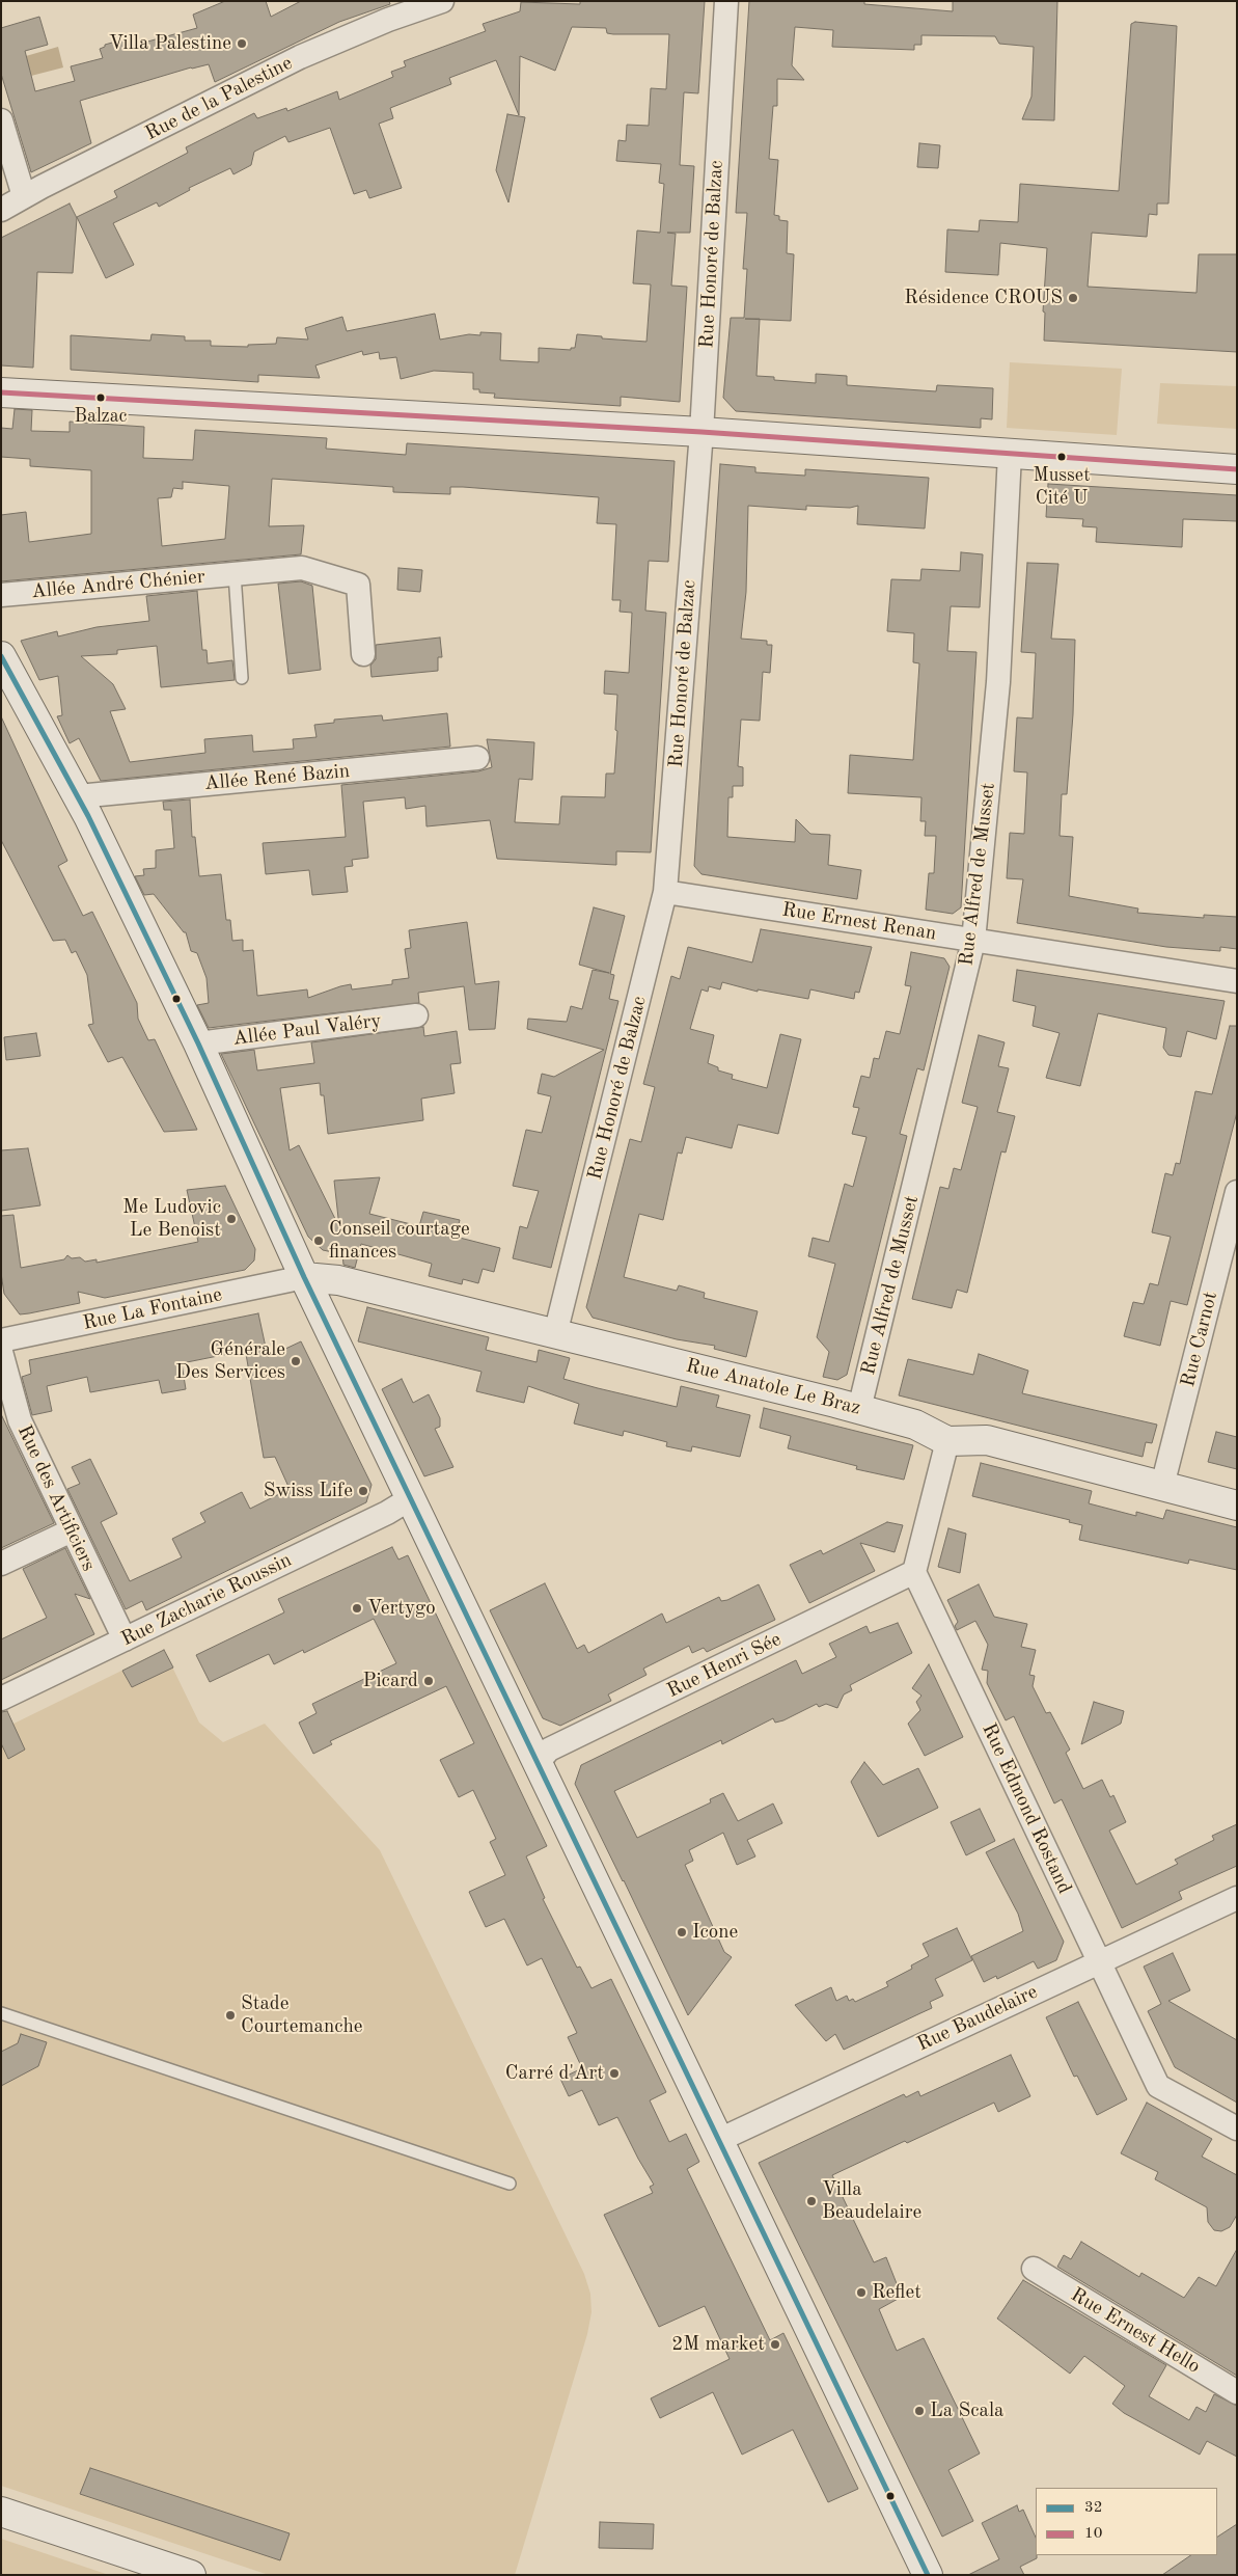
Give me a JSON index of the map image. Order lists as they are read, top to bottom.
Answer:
{
  "streets": {
    "street": [
      "Rue de la Palestine",
      "Rue Honoré de Balzac",
      "Allée André Chénier",
      "Allée René Bazin",
      "Rue Alfred de Musset",
      "Rue Ernest Renan",
      "Allée Paul Valéry",
      "Rue La Fontaine",
      "Rue Carnot",
      "Rue Anatole Le Braz",
      "Rue des Artificiers",
      "Rue Zacharie Roussin",
      "Rue Henri Sée",
      "Rue Edmond Rostand",
      "Rue Baudelaire",
      "Rue Ernest Hello"
    ]
  },
  "crossings": [
    ["Rue Honoré de Balzac", "Rue Ernest Renan"],
    ["Rue Honoré de Balzac", "Rue Anatole Le Braz"],
    ["Rue Alfred de Musset", "Rue Ernest Renan"],
    ["Rue Alfred de Musset", "Rue Anatole Le Braz"],
    ["Rue La Fontaine", "Rue Anatole Le Braz"],
    ["Rue Carnot", "Rue Anatole Le Braz"],
    ["Rue des Artificiers", "Rue Zacharie Roussin"],
    ["Rue Henri Sée", "Rue Edmond Rostand"],
    ["Rue Edmond Rostand", "Rue Baudelaire"]
  ],
  "places": [
    "Villa Palestine",
    "Résidence CROUS",
    "Balzac",
    "Musset Cité U",
    "Me Ludovic Le Benoist",
    "Conseil courtage finances",
    "Générale Des Services",
    "Swiss Life",
    "Vertygo",
    "Picard",
    "Icone",
    "Stade Courtemanche",
    "Carré d'Art",
    "Villa Beaudelaire",
    "Reflet",
    "2M market",
    "La Scala"
  ],
  "lines": ["transit line 10", "transit line 32"],
  "legend": ["32", "10"]
}
